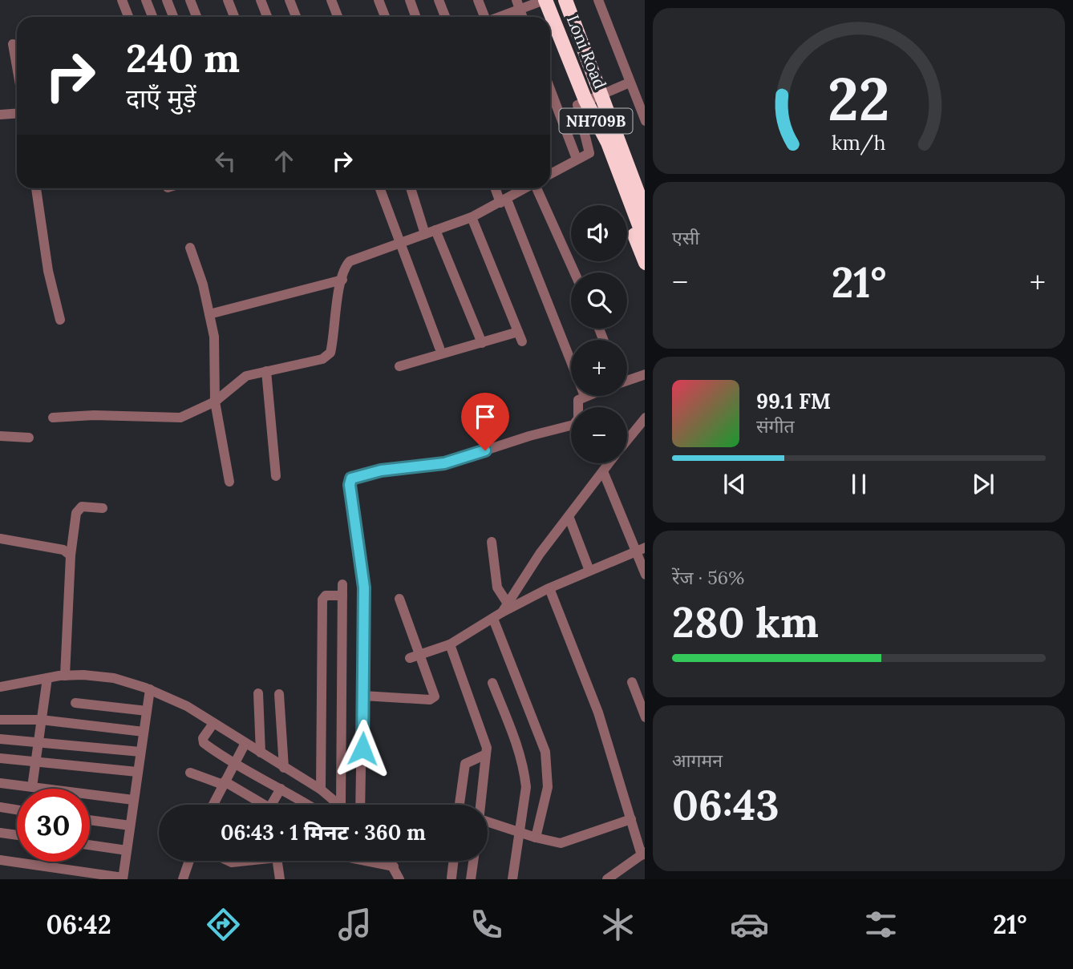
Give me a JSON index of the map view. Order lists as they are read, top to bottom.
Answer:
{
  "streets": {
    "highway": ["Loni Road", "NH709B"]
  },
  "crossings": [
    ["Loni Road", "NH709B"]
  ],
  "page": {
    "turn": ["240 m", "दाएँ मुड़ें"],
    "tile": [
      "एसी",
      ["रेंज · 56%", "280 km"],
      ["आगमन", "06:43"]
    ],
    "map_buttons": ["+", "−"],
    "heat": ["−", "21°", "+"],
    "song": ["99.1 FM", "संगीत"],
    "limit": "30",
    "trip": "06:43 · 1 मिनट · 360 m",
    "tabs": ["06:42", "21°"],
    "gauge": ["22", "km/h"]
  }
}
